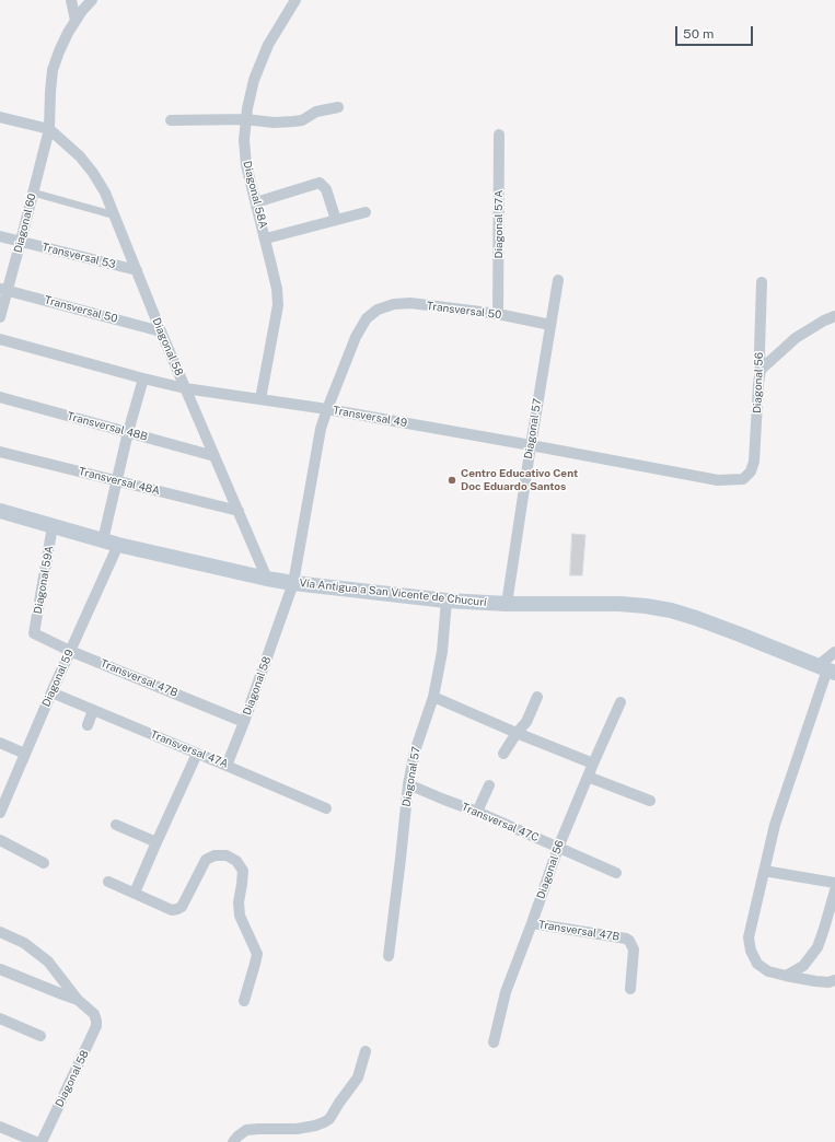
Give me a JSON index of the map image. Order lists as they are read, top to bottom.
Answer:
{
  "streets": {
    "main road": ["Vía Antigua a San Vicente de Chucurí"],
    "street": [
      "Diagonal 58A",
      "Diagonal 60",
      "Diagonal 57A",
      "Transversal 53",
      "Transversal 50",
      "Diagonal 58",
      "Diagonal 56",
      "Transversal 49",
      "Transversal 48B",
      "Diagonal 57",
      "Transversal 48A",
      "Diagonal 59A",
      "Diagonal 59",
      "Transversal 47B",
      "Transversal 47A",
      "Transversal 47C"
    ]
  },
  "crossings": [
    ["Diagonal 58A", "Transversal 49"],
    ["Diagonal 60", "Transversal 53"],
    ["Diagonal 60", "Transversal 50"],
    ["Diagonal 60", "Diagonal 58"],
    ["Diagonal 57A", "Transversal 50"],
    ["Transversal 53", "Diagonal 58"],
    ["Transversal 50", "Diagonal 58"],
    ["Transversal 50", "Diagonal 57"],
    ["Diagonal 58", "Transversal 49"],
    ["Diagonal 58", "Transversal 48B"],
    ["Diagonal 58", "Transversal 48A"],
    ["Diagonal 58", "Vía Antigua a San Vicente de Chucurí"],
    ["Diagonal 58", "Transversal 47B"],
    ["Diagonal 58", "Transversal 47A"],
    ["Diagonal 56", "Transversal 49"],
    ["Diagonal 56", "Transversal 47B"],
    ["Diagonal 56", "Transversal 47C"],
    ["Transversal 49", "Diagonal 57"],
    ["Diagonal 57", "Vía Antigua a San Vicente de Chucurí"],
    ["Diagonal 57", "Transversal 47C"],
    ["Diagonal 59A", "Vía Antigua a San Vicente de Chucurí"],
    ["Diagonal 59A", "Transversal 47B"],
    ["Vía Antigua a San Vicente de Chucurí", "Diagonal 59"],
    ["Diagonal 59", "Transversal 47B"],
    ["Diagonal 59", "Transversal 47A"]
  ],
  "places": ["Centro Educativo Cent Doc Eduardo Santos"],
  "scale_bar": "50 m"
}
